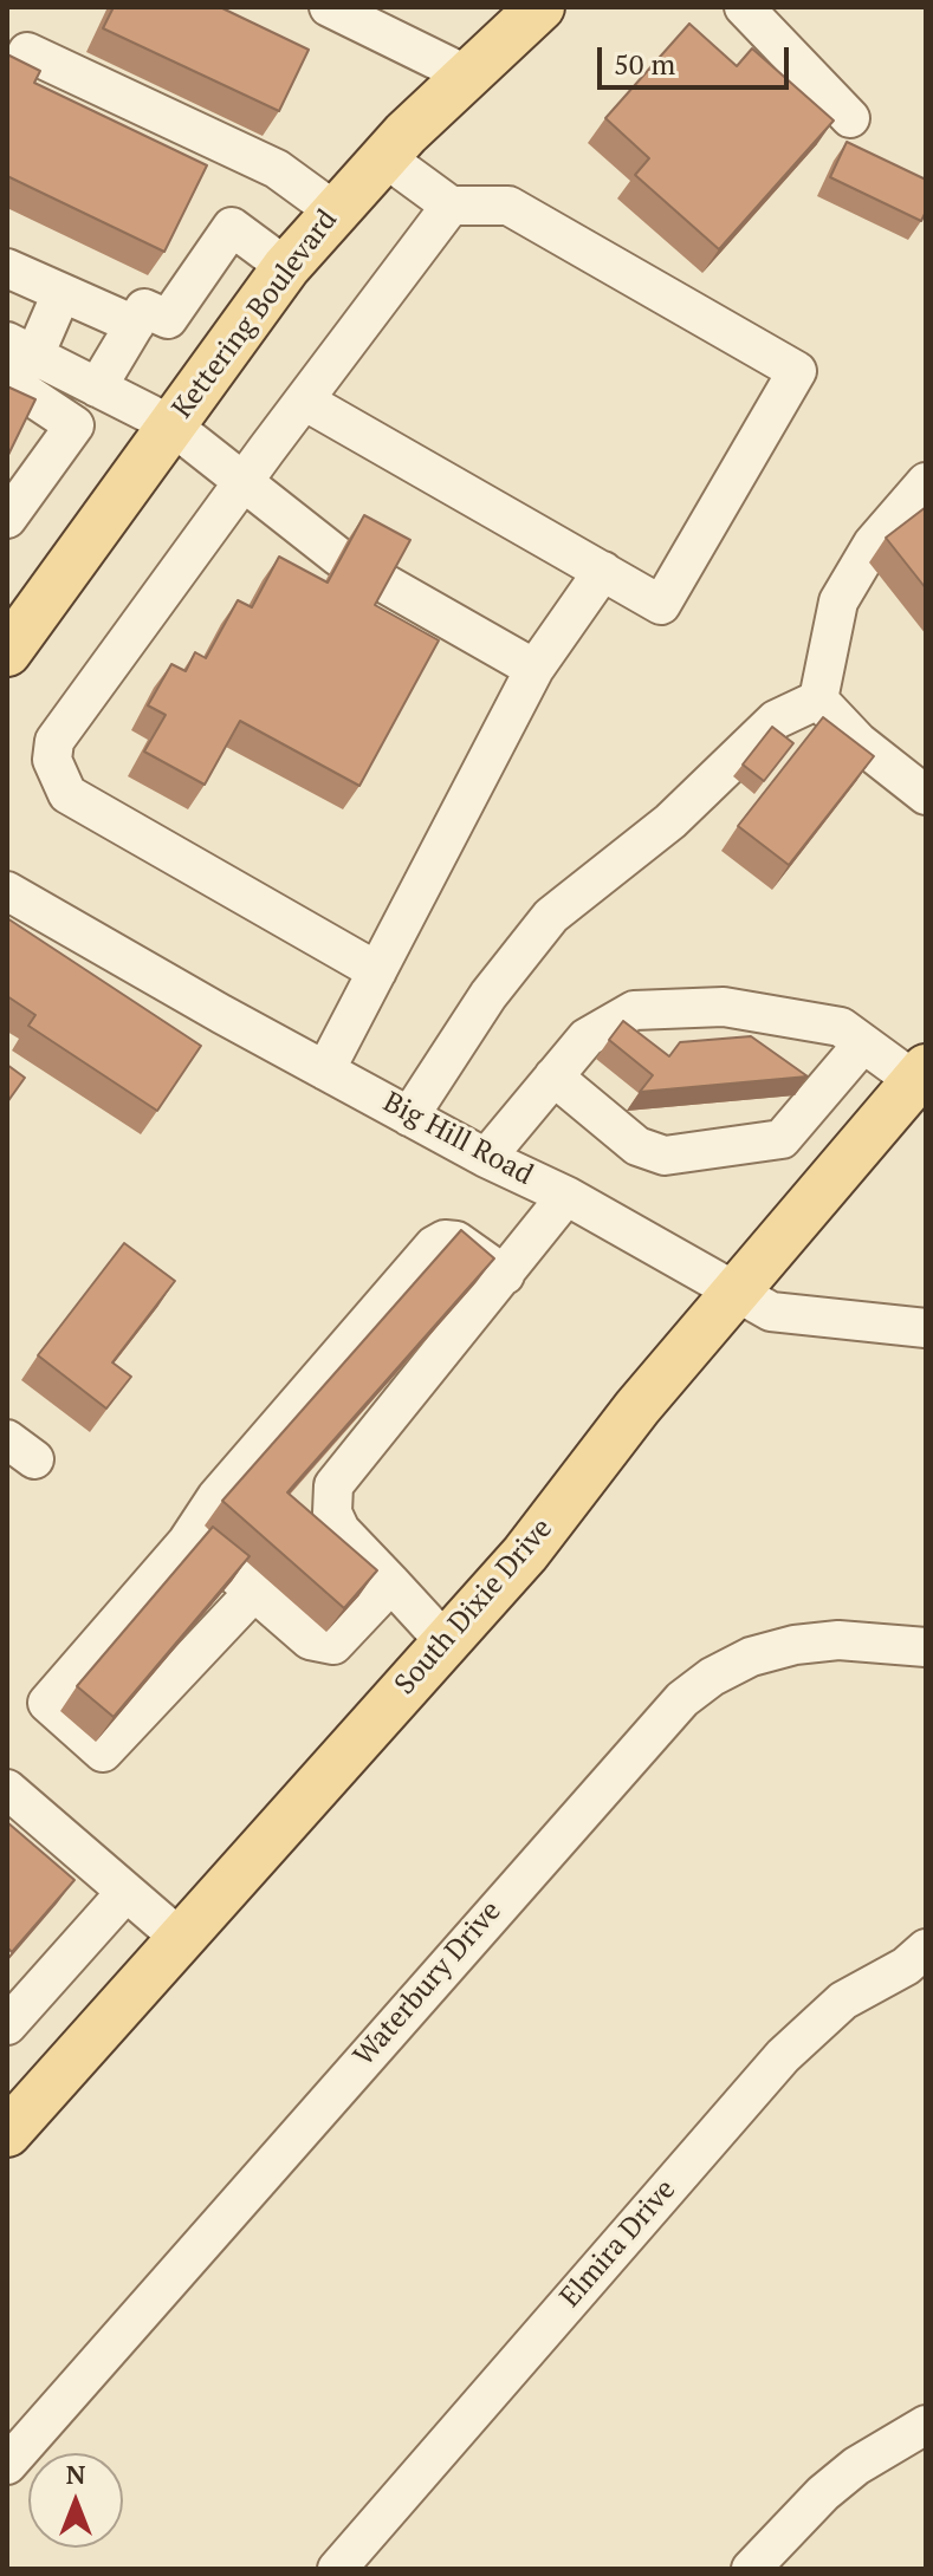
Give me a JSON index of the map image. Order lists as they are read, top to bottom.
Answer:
{
  "streets": {
    "main road": ["Kettering Boulevard", "South Dixie Drive"],
    "street": ["Big Hill Road", "Waterbury Drive", "Elmira Drive"]
  },
  "crossings": [
    ["Big Hill Road", "South Dixie Drive"]
  ],
  "scale_bar": "50 m",
  "north": "top"
}
